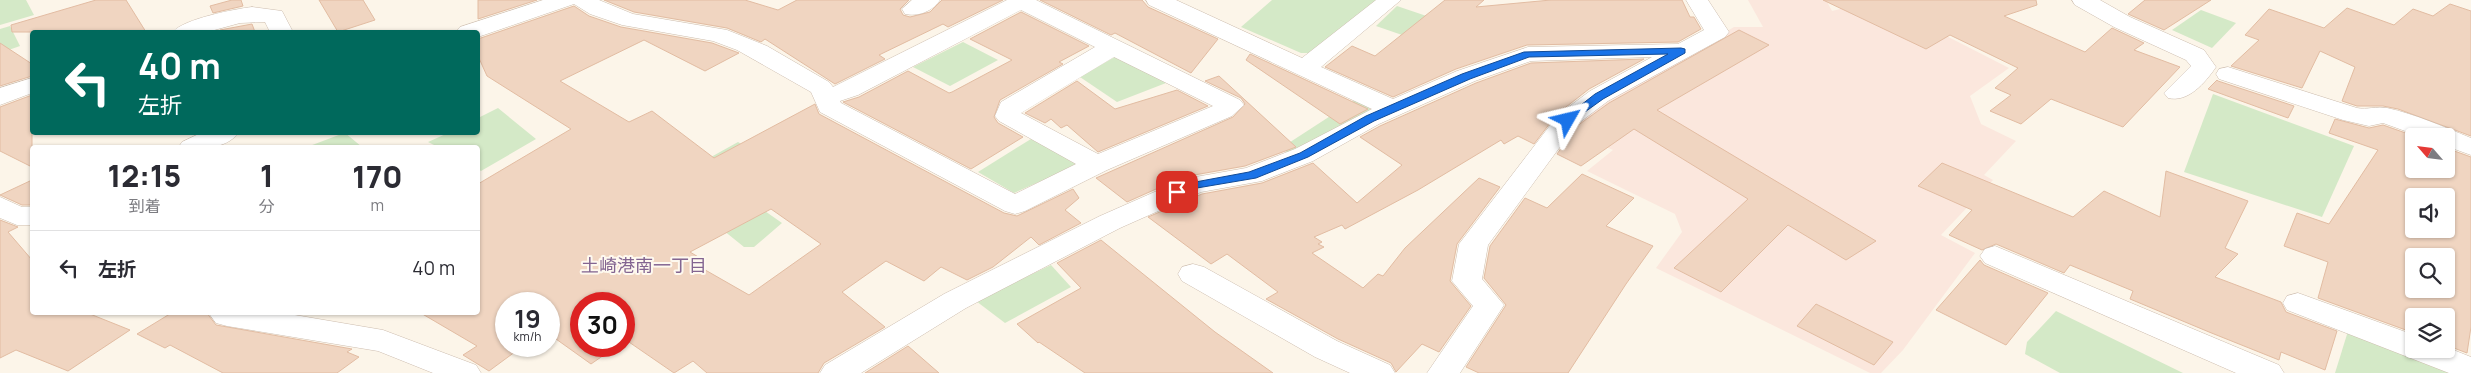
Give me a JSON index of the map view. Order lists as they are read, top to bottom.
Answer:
{
  "districts": ["土崎港南一丁目"],
  "north": "top left",
  "page": {
    "turn": ["40 m", "左折"],
    "eta": [
      "12:15",
      "到着",
      "1",
      "分",
      "170",
      "m"
    ],
    "list": [
      {
        "name": "左折",
        "value": "40 m"
      }
    ],
    "speed": "19 km/h",
    "limit": "30"
  }
}
